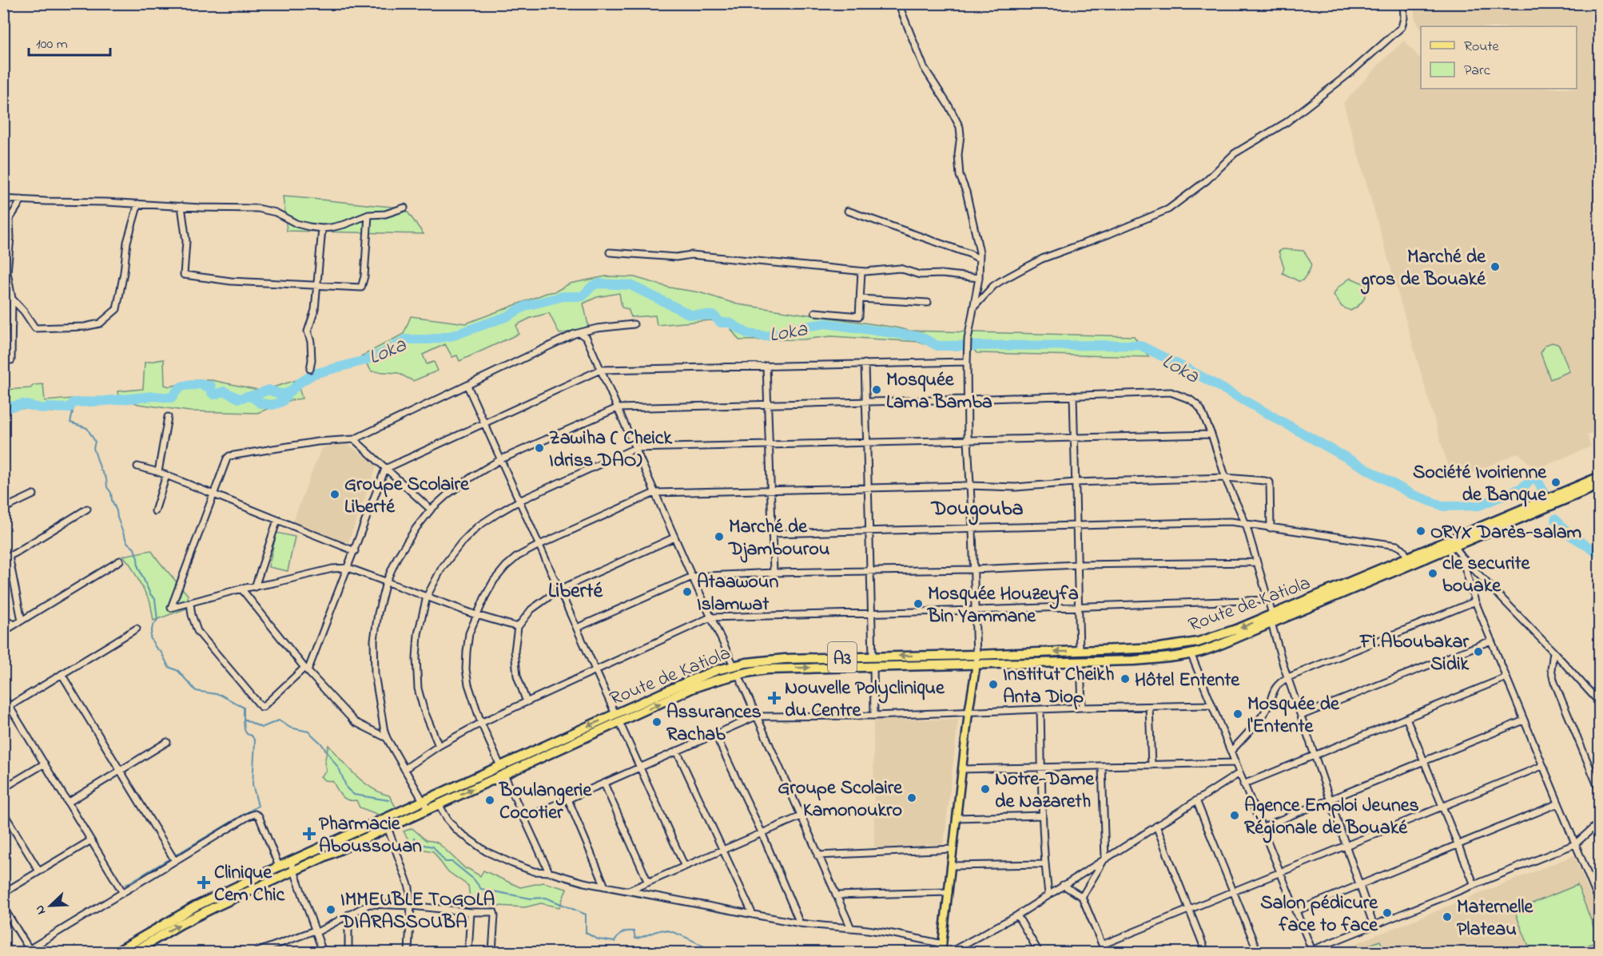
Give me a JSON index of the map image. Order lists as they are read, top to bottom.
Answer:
{
  "streets": {
    "highway": ["Route de Katiola", "A3"]
  },
  "districts": ["Dougouba", "Liberté"],
  "water": ["Loka"],
  "places": {
    "other": [
      "Marché de gros de Bouaké",
      "Mosquée Lama Bamba",
      "Zawiha ( Cheick Idriss DAO)",
      "Société Ivoirienne de Banque",
      "Groupe Scolaire Liberté",
      "ORYX Darès-salam",
      "Marché de Djambourou",
      "cle securite bouake",
      "Ataawoun Islamwat",
      "Mosquée Houzeyfa Bin Yammane",
      "Fi Aboubakar Sidik",
      "Hôtel Entente",
      "Institut Cheikh Anta Diop",
      "Mosquée de l'Entente",
      "Assurances Rachab",
      "Notre-Dame de Nazareth",
      "Groupe Scolaire Kamonoukro",
      "Boulangerie Cocotier",
      "Agence Emploi Jeunes Régionale de Bouaké",
      "IMMEUBLE TOGOLA DIARASSOUBA",
      "Salon pédicure face to face",
      "Maternelle Plateau"
    ],
    "health": ["Nouvelle Polyclinique du Centre", "Pharmacie Aboussouan", "Clinique Cem Chic"]
  },
  "legend": ["Route", "Parc"],
  "scale_bar": "100 m",
  "north": "bottom left"
}
